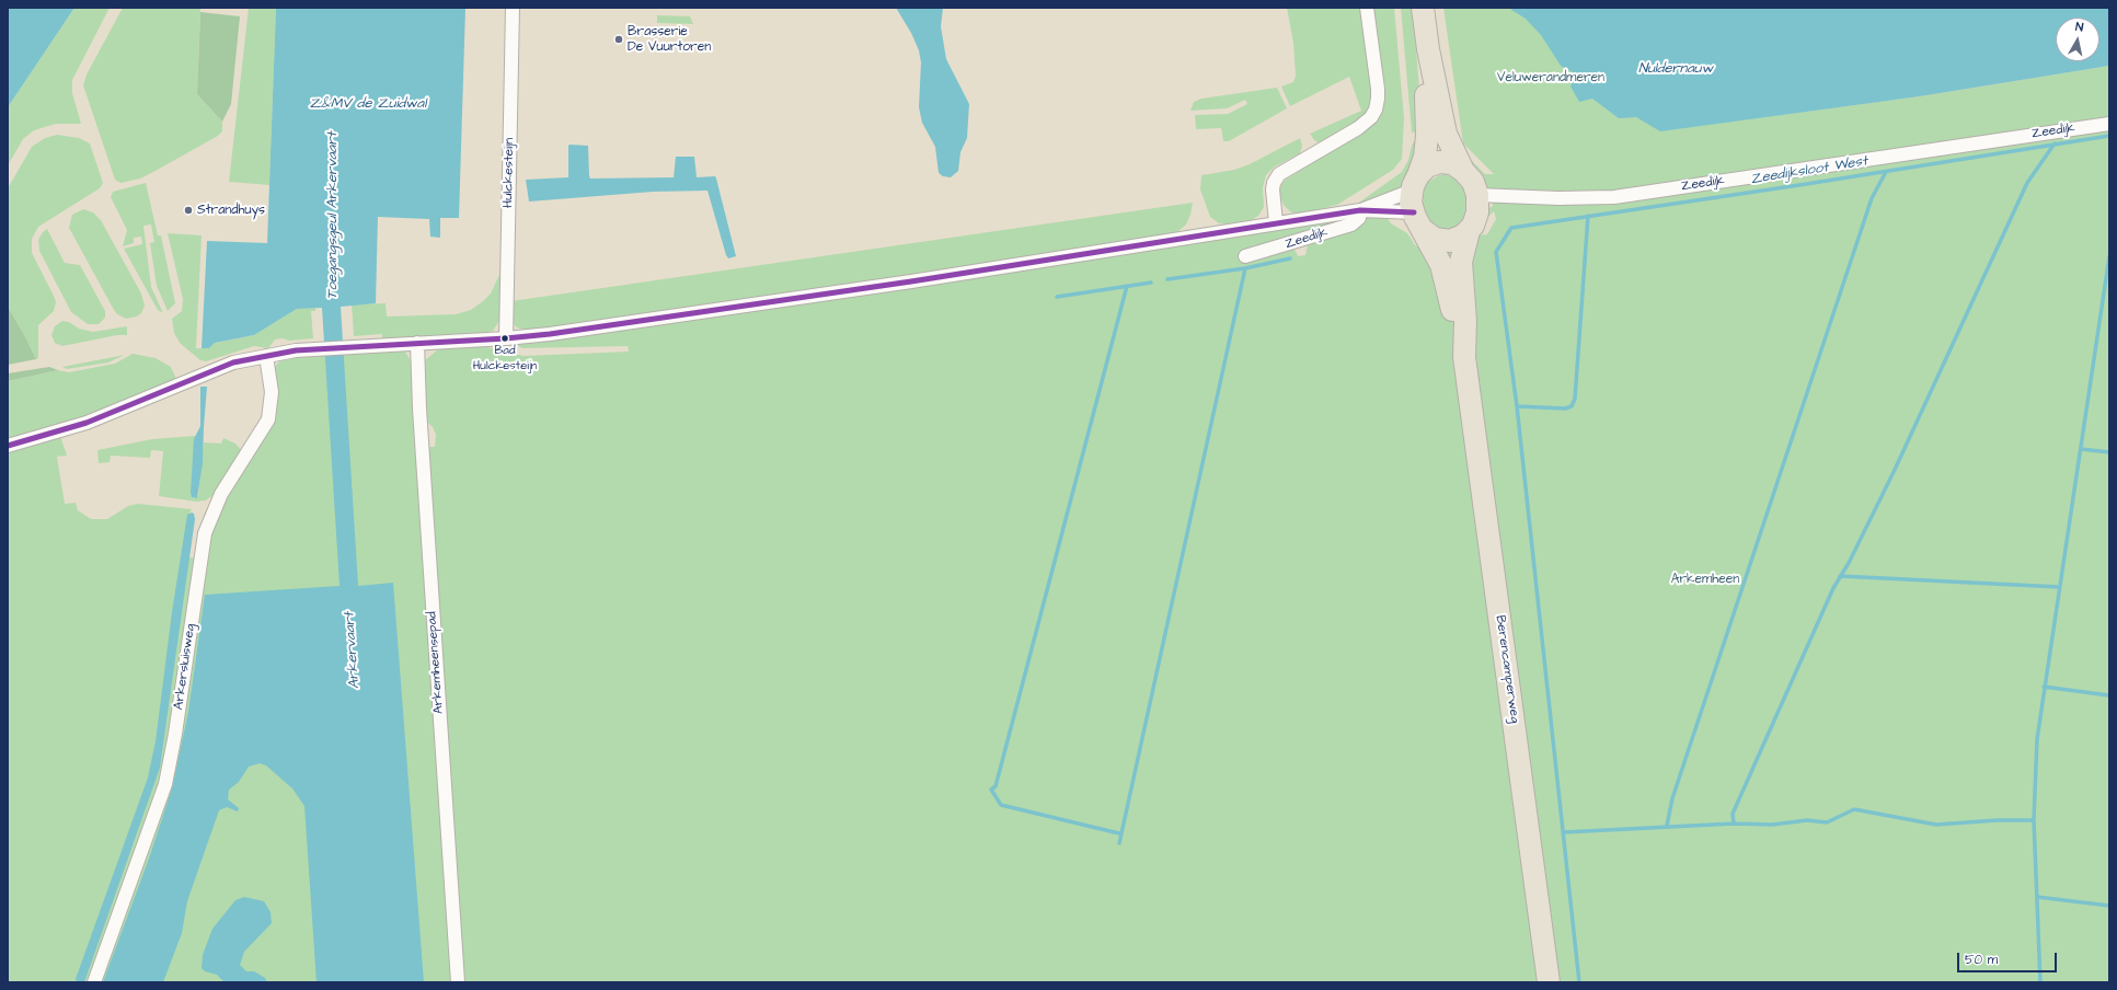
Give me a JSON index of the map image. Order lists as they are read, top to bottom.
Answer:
{
  "streets": {
    "main road": ["Berencamperweg"],
    "street": [
      "Zeedijk",
      "Hulckesteijn",
      "Arkemheensepad",
      "Arkersluisweg"
    ]
  },
  "crossings": [
    ["Zeedijk", "Hulckesteijn"],
    ["Zeedijk", "Arkemheensepad"],
    ["Zeedijk", "Arkersluisweg"],
    ["Zeedijk", "Berencamperweg"]
  ],
  "water": [
    "Nuldernauw",
    "Z&MV de Zuidwal",
    "Zeedijksloot West",
    "Toegangsgeul Arkervaart",
    "Arkervaart"
  ],
  "parks": ["Veluwerandmeren", "Arkemheen"],
  "places": ["Brasserie De Vuurtoren", "Strandhuys", "Bad Hulckesteijn"],
  "scale_bar": "50 m",
  "north": "top"
}
